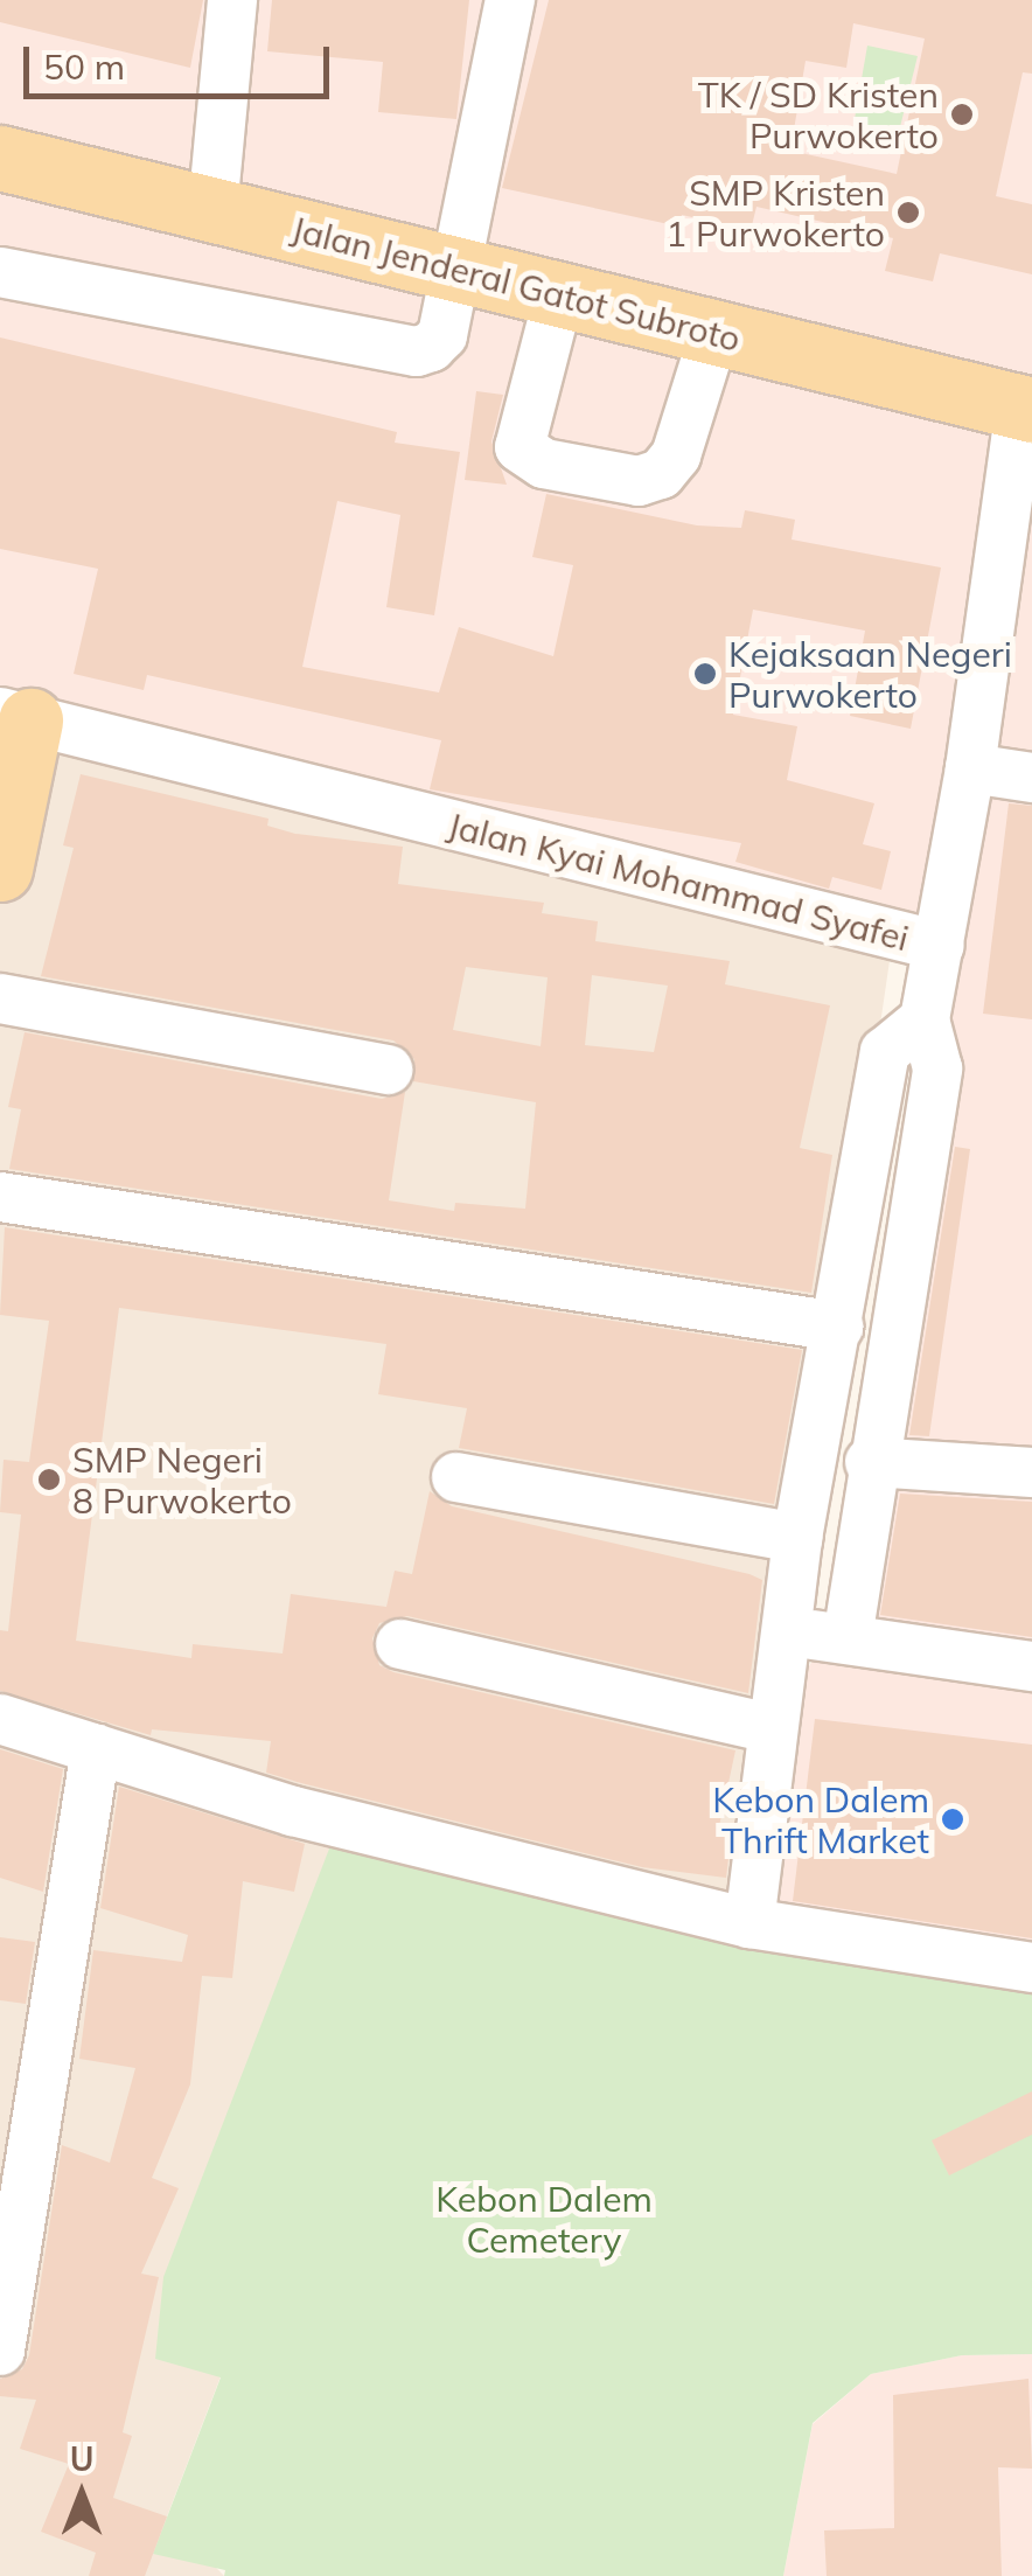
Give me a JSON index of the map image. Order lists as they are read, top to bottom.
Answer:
{
  "streets": {
    "main road": ["Jalan Jenderal Gatot Subroto"],
    "street": ["Jalan Kyai Mohammad Syafei"]
  },
  "parks": ["Kebon Dalem Cemetery"],
  "places": [
    "TK / SD Kristen Purwokerto",
    "SMP Kristen 1 Purwokerto",
    "Kejaksaan Negeri Purwokerto",
    "SMP Negeri 8 Purwokerto",
    "Kebon Dalem Thrift Market"
  ],
  "scale_bar": "50 m",
  "north": "top"
}
